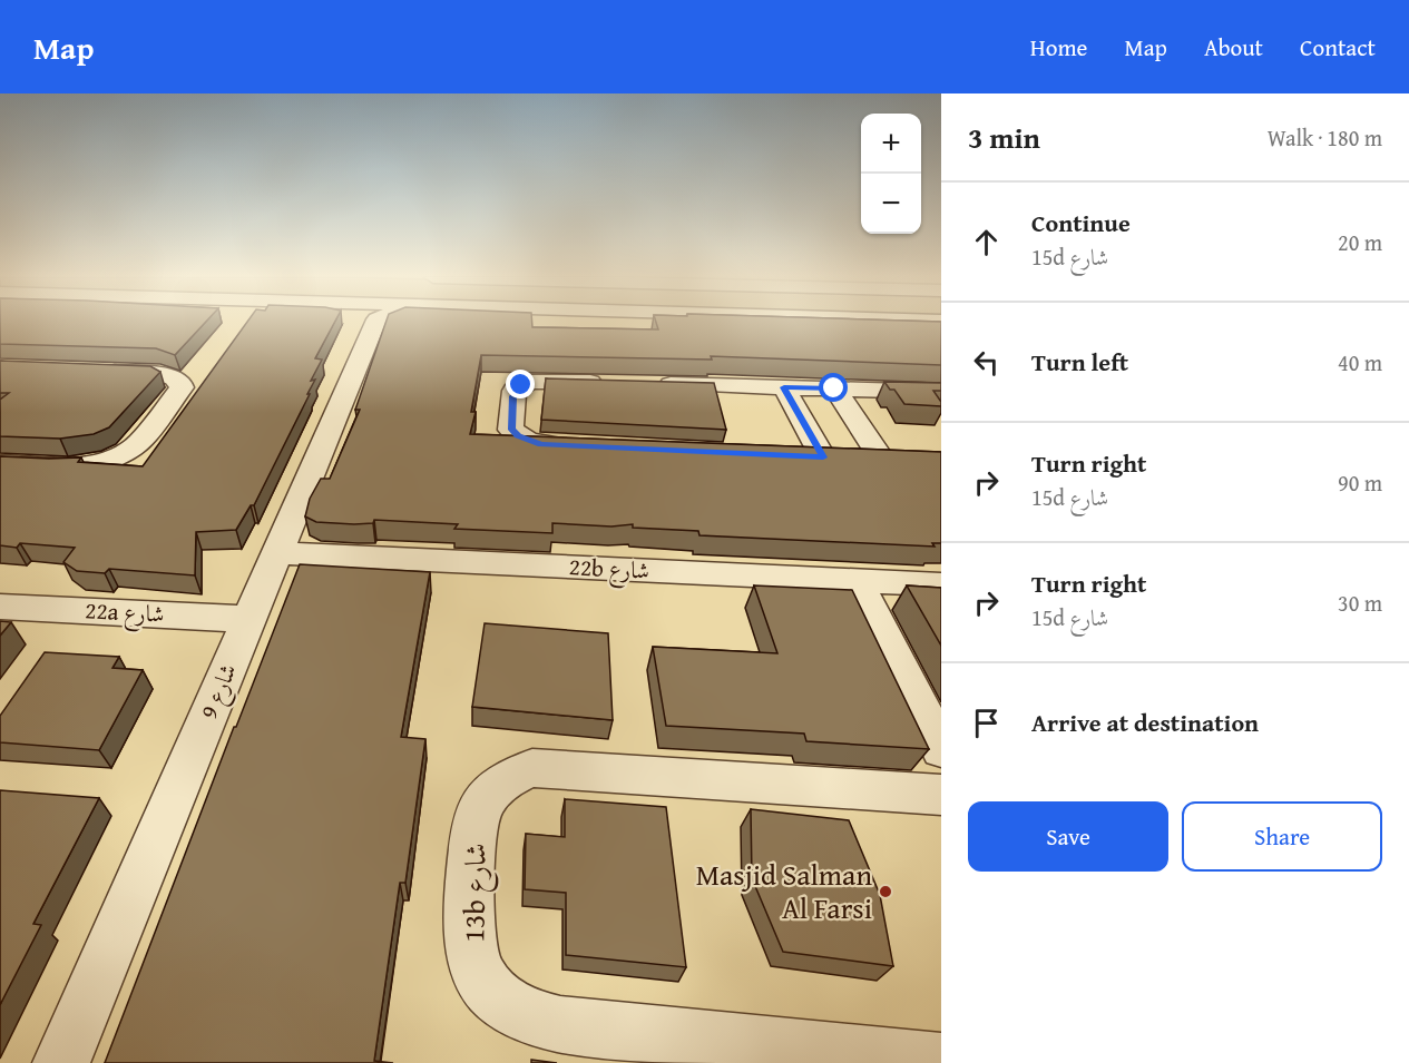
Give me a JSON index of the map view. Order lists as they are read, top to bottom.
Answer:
{
  "streets": {
    "street": [
      "22b شارع",
      "22a شارع",
      "شارع 9",
      "13b شارع"
    ]
  },
  "crossings": [
    ["22b شارع", "شارع 9"],
    ["22a شارع", "شارع 9"]
  ],
  "places": ["Masjid Salman Al Farsi"],
  "page": {
    "header": "Map",
    "nav": [
      "Home",
      "Map",
      "About",
      "Contact"
    ],
    "heading": ["3 min", "Walk · 180 m"],
    "map_buttons": ["+", "−"],
    "list": [
      ["Continue", "15d شارع", "20 m"],
      ["Turn left", "40 m"],
      ["Turn right", "15d شارع", "90 m"],
      ["Turn right", "15d شارع", "30 m"],
      "Arrive at destination"
    ],
    "buttons": ["Save", "Share"]
  }
}
